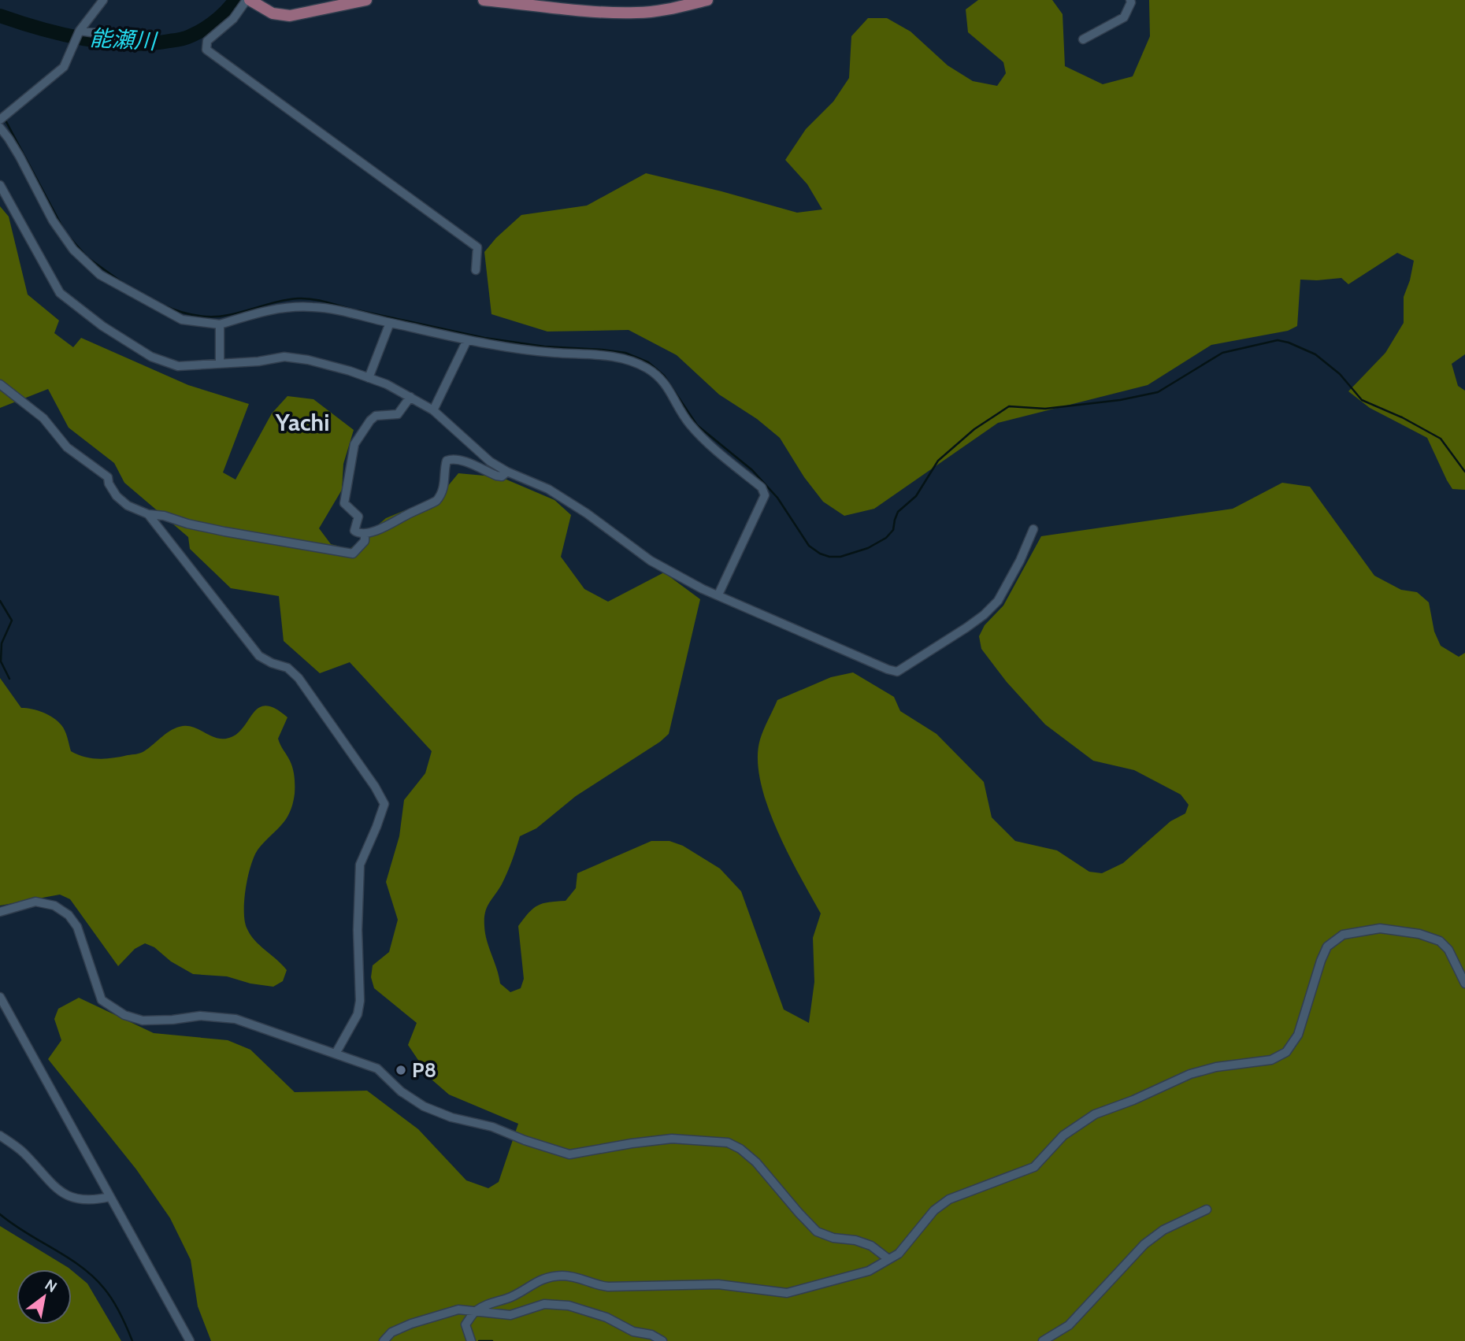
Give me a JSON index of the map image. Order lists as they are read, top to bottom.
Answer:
{
  "districts": ["Yachi"],
  "water": ["能瀬川"],
  "places": ["P8"],
  "north": "top right"
}
